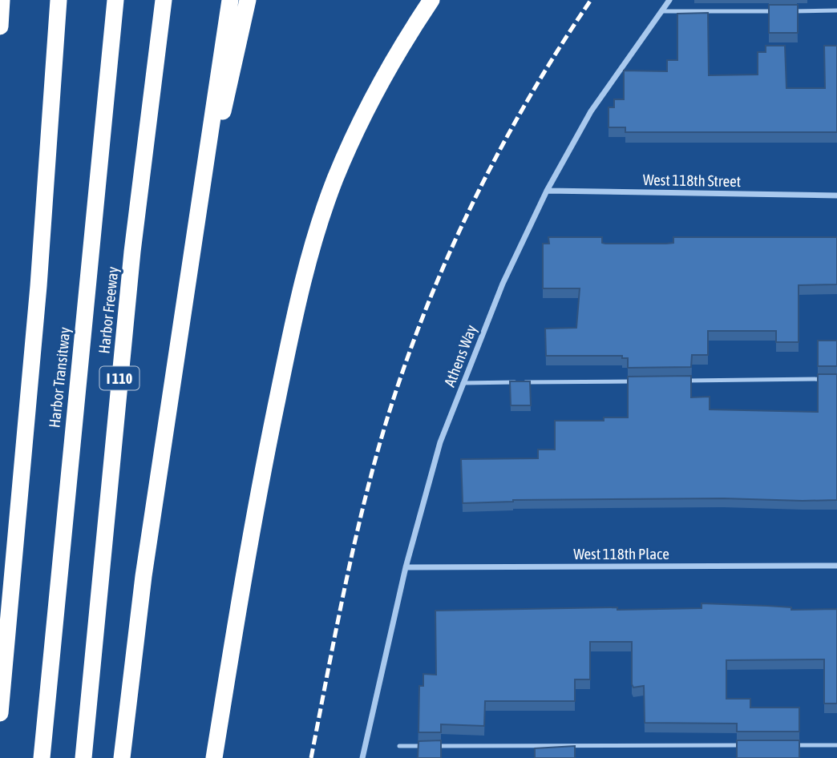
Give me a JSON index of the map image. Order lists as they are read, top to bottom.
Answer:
{
  "streets": {
    "highway": ["Harbor Freeway", "Harbor Transitway", "I 110"],
    "street": ["West 118th Street", "Athens Way", "West 118th Place"]
  },
  "crossings": [
    ["West 118th Street", "Athens Way"],
    ["Athens Way", "West 118th Place"]
  ]
}
